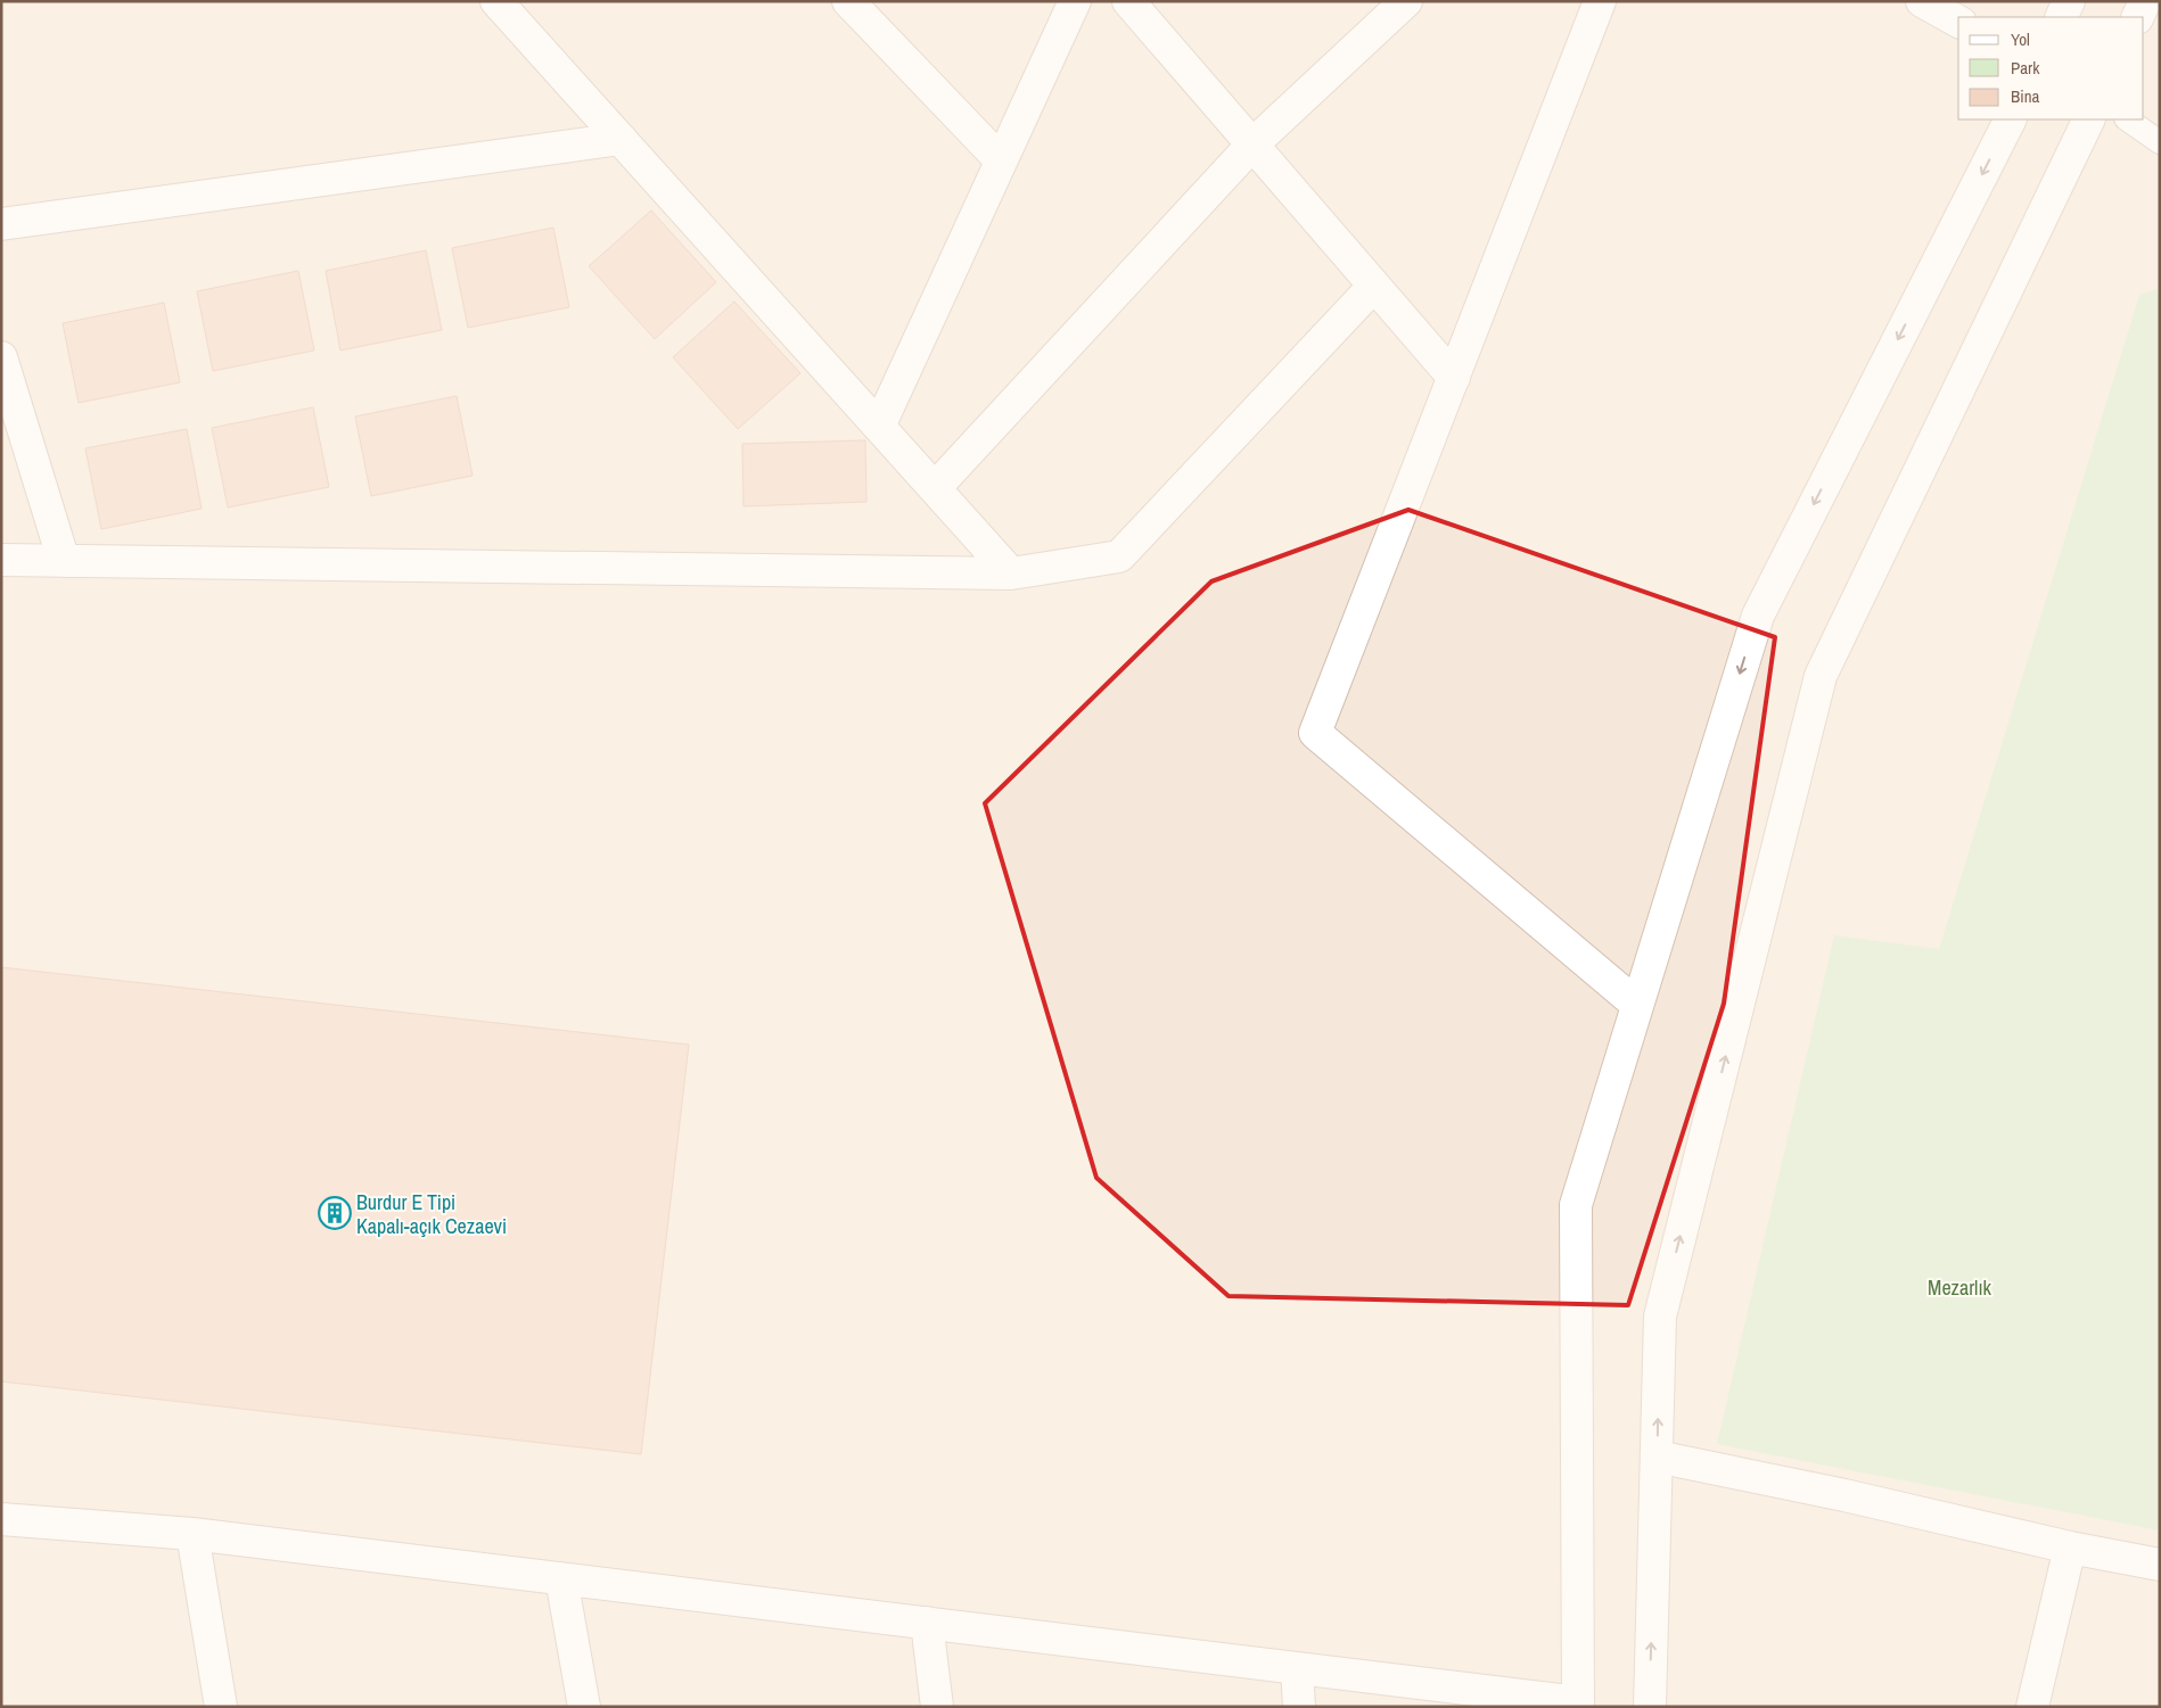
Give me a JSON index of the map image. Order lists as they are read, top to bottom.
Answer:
{
  "parks": ["Mezarlık"],
  "places": {
    "building": ["Burdur E Tipi Kapalı-açık Cezaevi"]
  },
  "legend": ["Yol", "Park", "Bina"]
}
